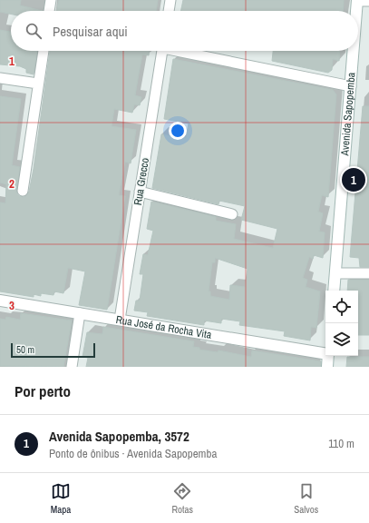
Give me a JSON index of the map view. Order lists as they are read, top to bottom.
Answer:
{
  "streets": {
    "street": ["Avenida Sapopemba", "Rua Grecco", "Rua José da Rocha Vita"]
  },
  "crossings": [
    ["Rua Grecco", "Rua José da Rocha Vita"]
  ],
  "scale_bar": "50 m",
  "page": {
    "search": "Pesquisar aqui",
    "pins": "1",
    "scale": "50 m",
    "heading": "Por perto",
    "list": [
      {
        "mark": "1",
        "name": "Avenida Sapopemba, 3572",
        "note": "Ponto de ônibus · Avenida Sapopemba",
        "value": "110 m"
      }
    ],
    "nav": ["Mapa", "Rotas", "Salvos"]
  },
  "grid": {
    "rows": ["1", "2", "3"]
  }
}
